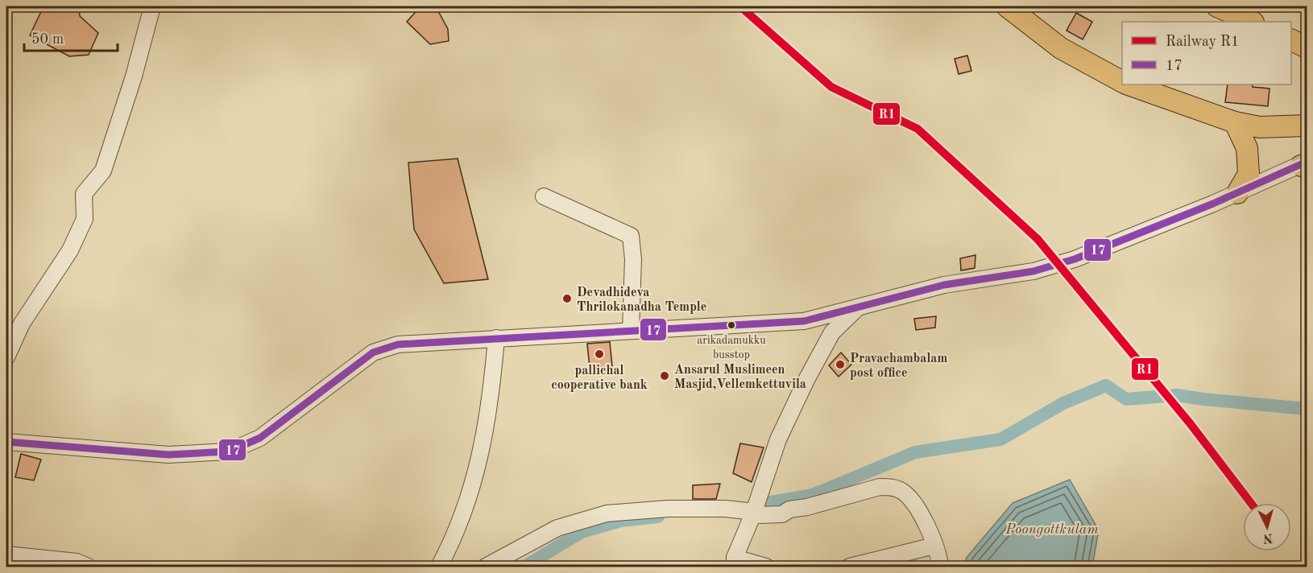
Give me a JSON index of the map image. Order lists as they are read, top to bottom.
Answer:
{
  "water": ["Poongottkulam"],
  "places": [
    "Devadhideva Thrilokanadha Temple",
    "arikadamukku busstop",
    "pallichal cooperative bank",
    "Pravachambalam post office",
    "Ansarul Muslimeen Masjid,Vellemkettuvila"
  ],
  "lines": ["rail line R1", "transit line 17"],
  "legend": ["Railway R1", "17"],
  "scale_bar": "50 m",
  "north": "bottom"
}
